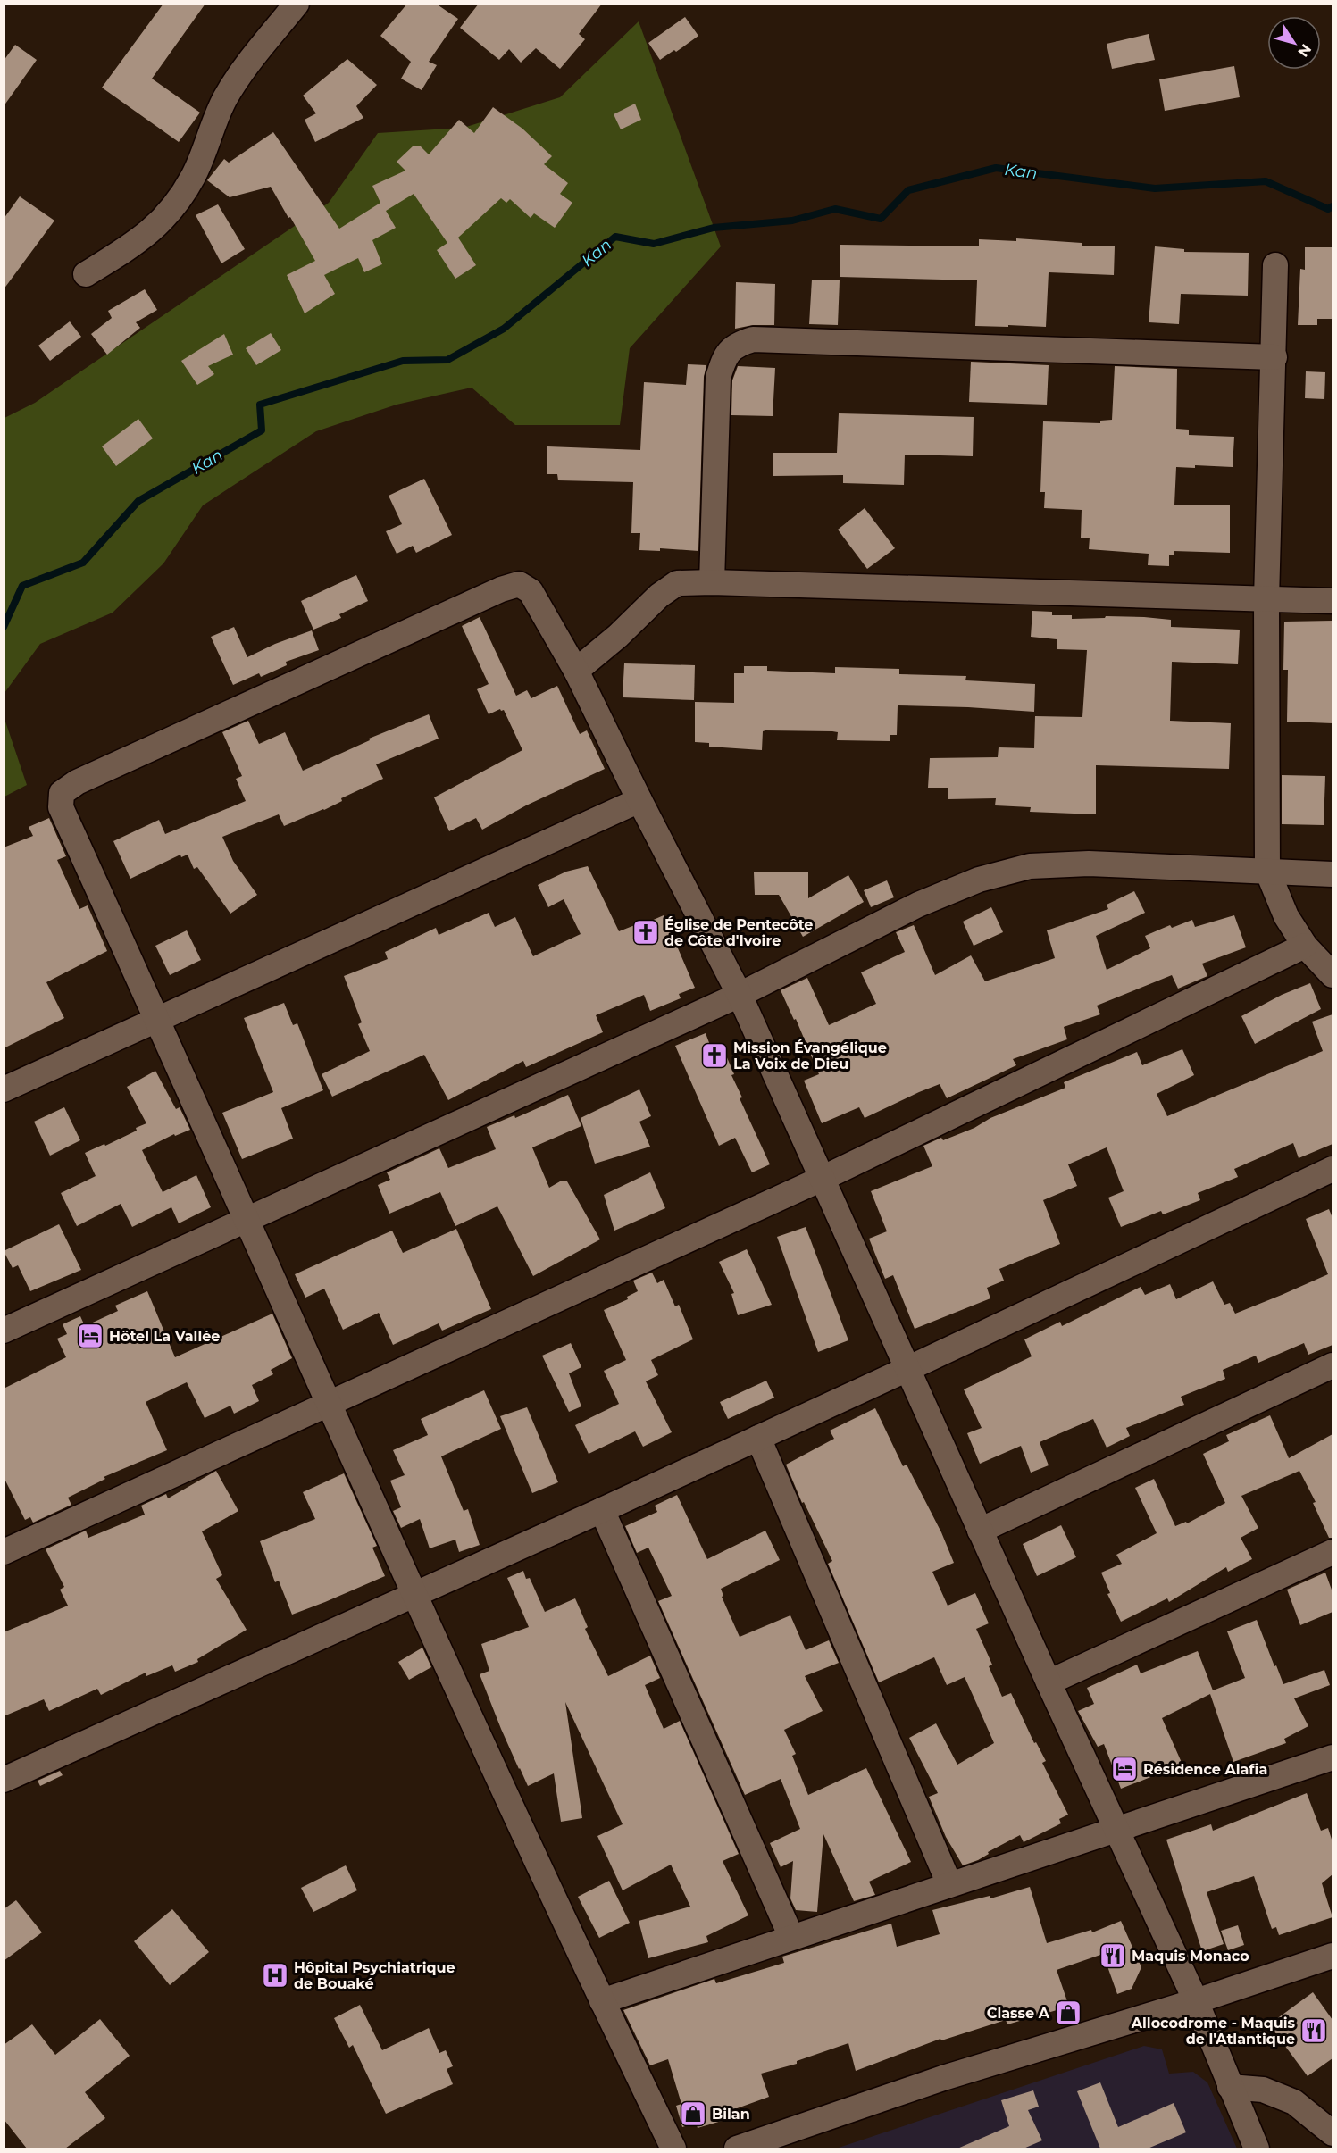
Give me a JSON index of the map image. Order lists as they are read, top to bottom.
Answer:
{
  "water": ["Kan"],
  "places": {
    "church": ["Église de Pentecôte de Côte d'Ivoire", "Mission Évangélique La Voix de Dieu"],
    "hotel": ["Hôtel La Vallée", "Résidence Alafia"],
    "restaurant": ["Maquis Monaco", "Allocodrome - Maquis de l'Atlantique"],
    "hospital": ["Hôpital Psychiatrique de Bouaké"],
    "shop": ["Classe A", "Bilan"]
  },
  "north": "bottom right"
}
